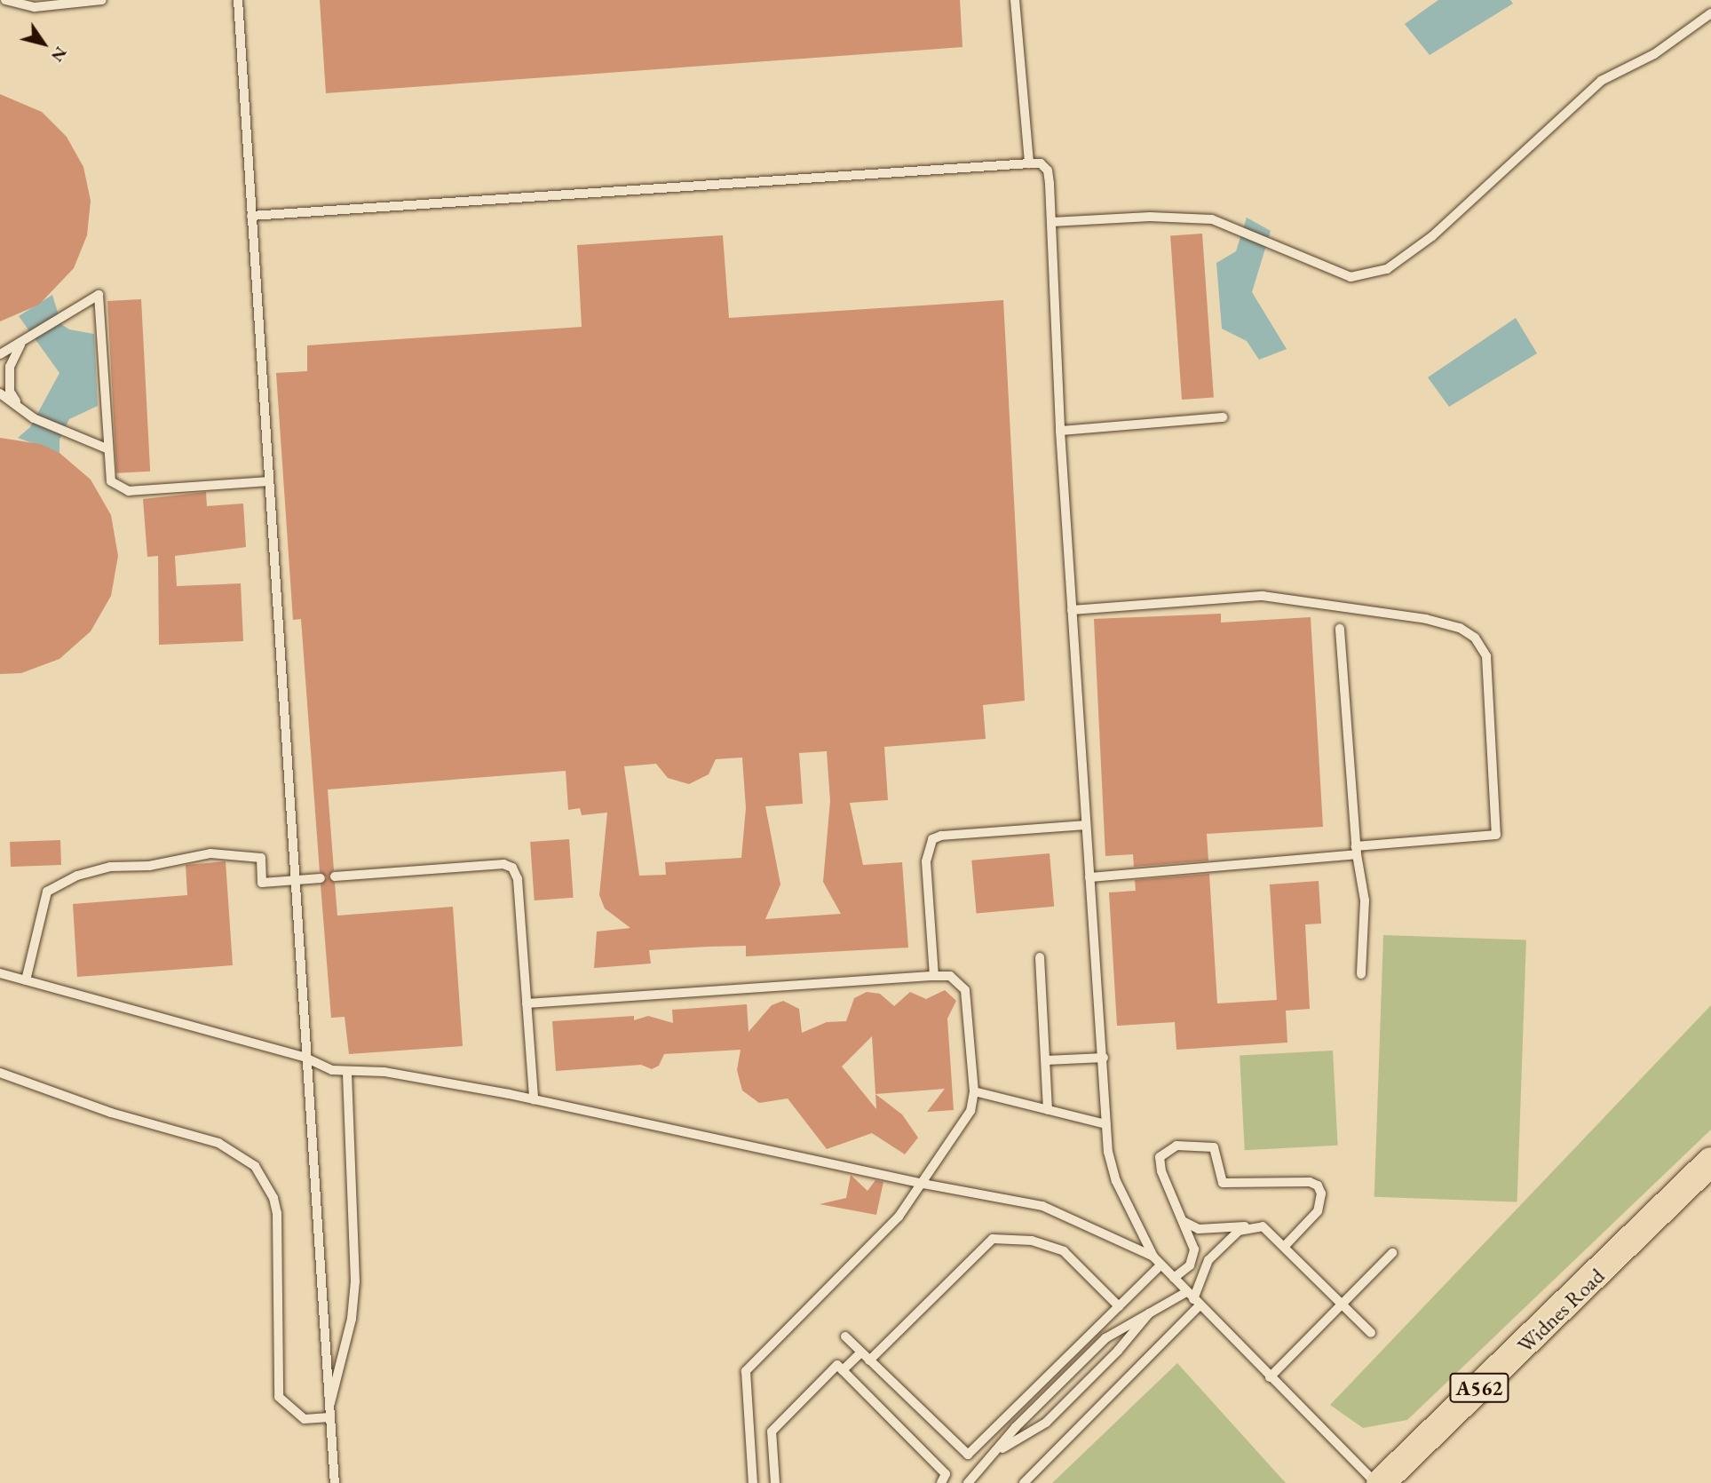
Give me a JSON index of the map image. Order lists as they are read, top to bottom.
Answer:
{
  "streets": {
    "main road": ["Widnes Road", "A562"]
  },
  "north": "bottom right"
}
